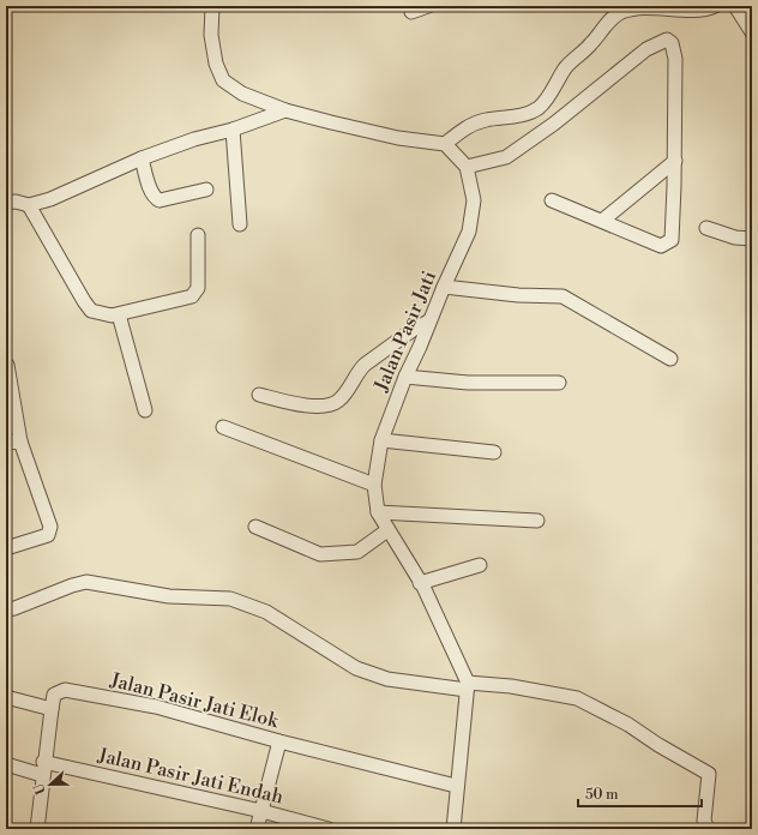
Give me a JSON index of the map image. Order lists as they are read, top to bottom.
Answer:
{
  "streets": {
    "street": ["Jalan Pasir Jati", "Jalan Pasir Jati Elok", "Jalan Pasir Jati Endah"]
  },
  "crossings": [
    ["Jalan Pasir Jati Elok", "Jalan Pasir Jati Endah"]
  ],
  "scale_bar": "50 m",
  "north": "left"
}
